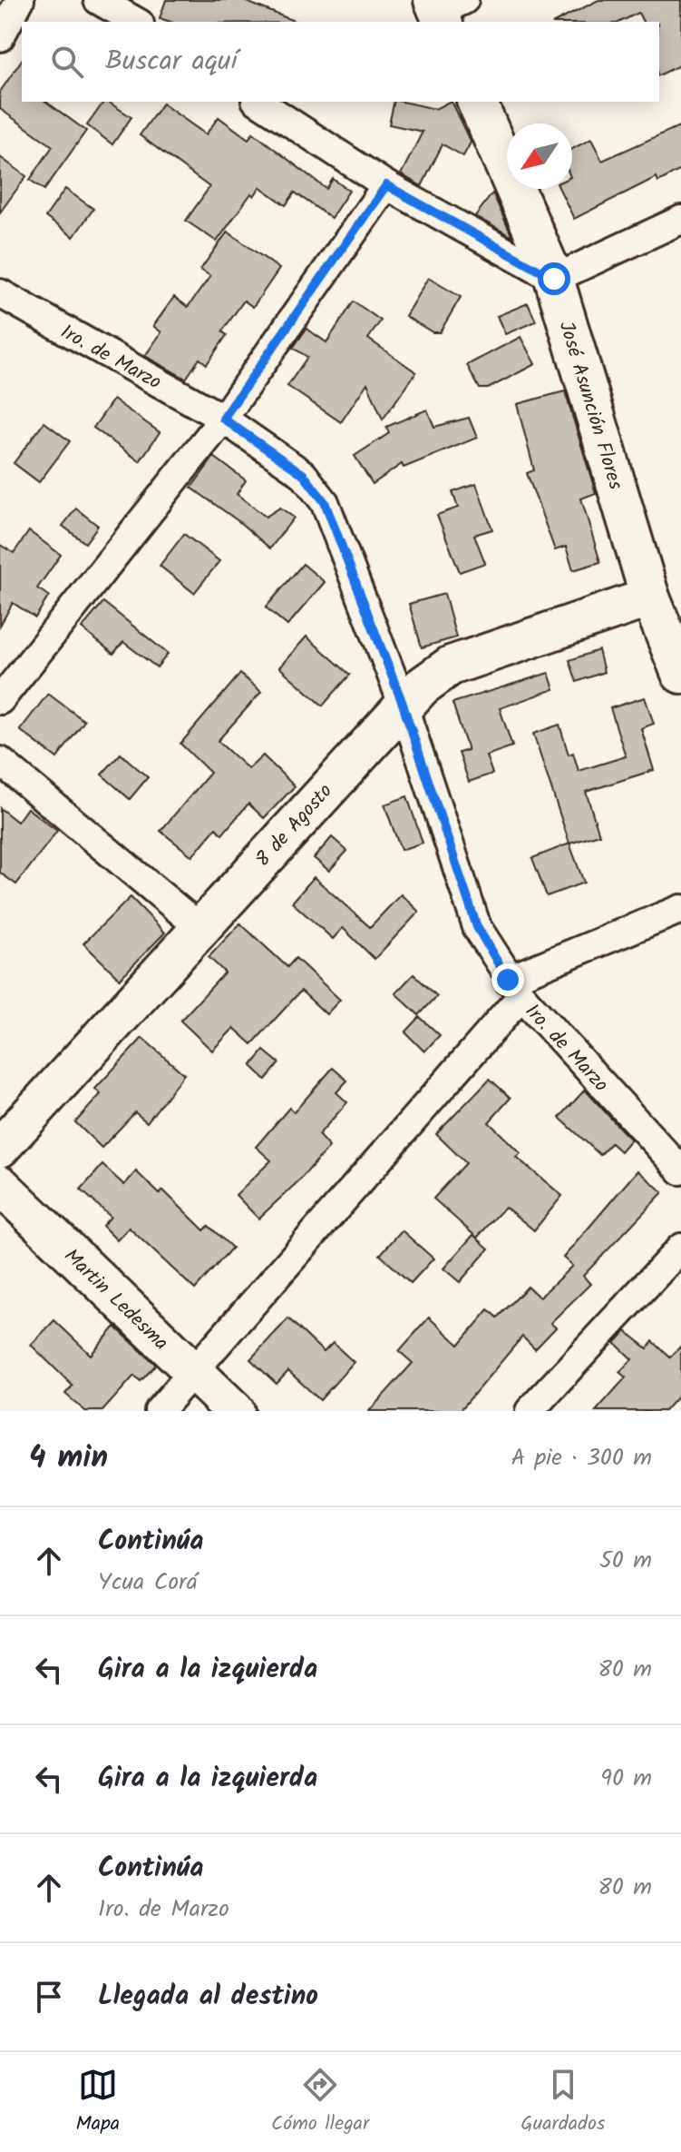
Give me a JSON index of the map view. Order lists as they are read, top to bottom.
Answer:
{
  "streets": {
    "street": [
      "1ro. de Marzo",
      "José Asunción Flores",
      "8 de Agosto",
      "Martin Ledesma"
    ]
  },
  "crossings": [
    ["1ro. de Marzo", "8 de Agosto"],
    ["José Asunción Flores", "8 de Agosto"]
  ],
  "north": "bottom left",
  "page": {
    "search": "Buscar aquí",
    "heading": ["4 min", "A pie · 300 m"],
    "list": [
      ["Continúa", "Ycua Corá", "50 m"],
      ["Gira a la izquierda", "80 m"],
      ["Gira a la izquierda", "90 m"],
      ["Continúa", "1ro. de Marzo", "80 m"],
      "Llegada al destino"
    ],
    "nav": ["Mapa", "Cómo llegar", "Guardados"]
  }
}
